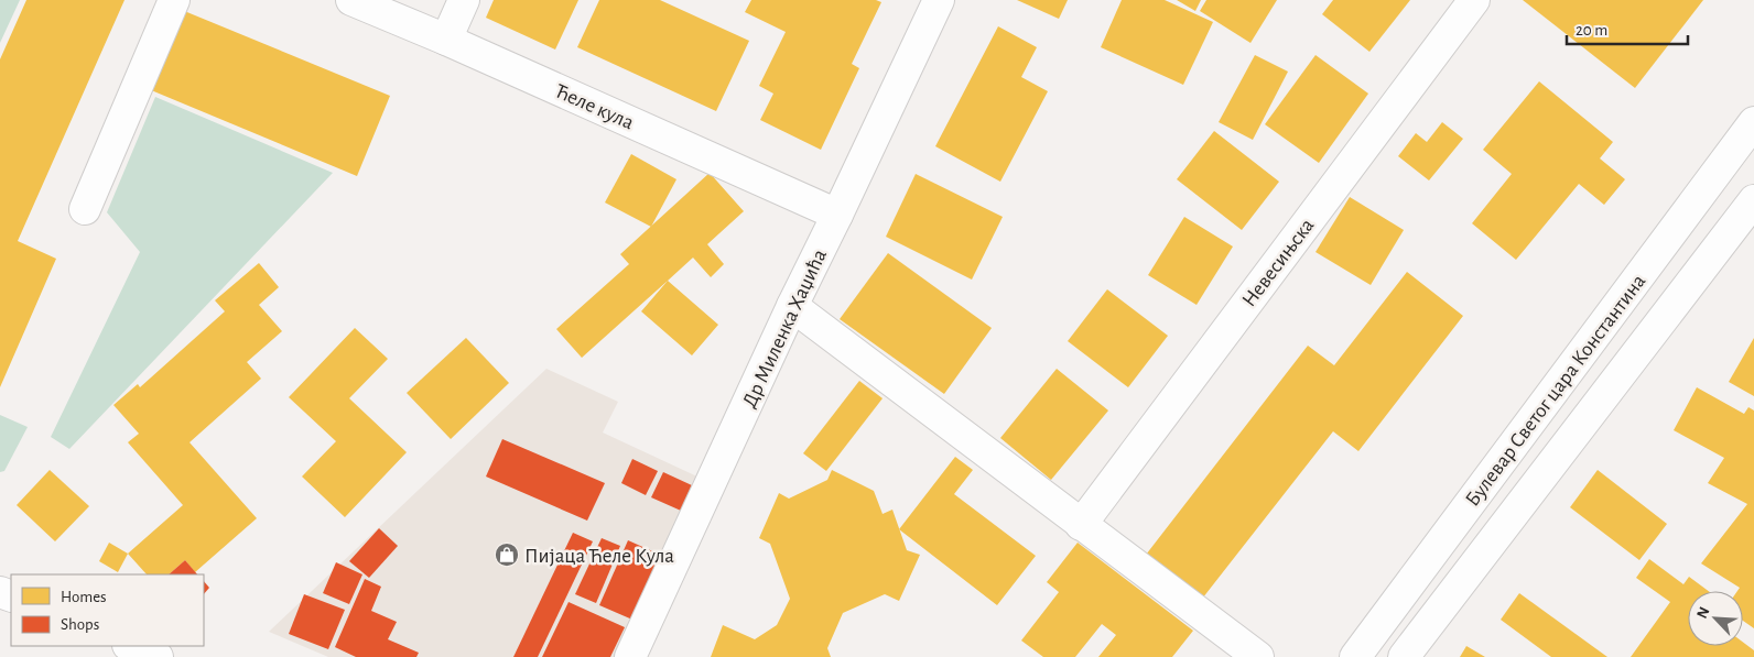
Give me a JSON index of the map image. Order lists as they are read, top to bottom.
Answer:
{
  "streets": {
    "street": [
      "Ћеле кула",
      "Невесињска",
      "Др Миленка Хаџића",
      "Булевар Светог цара Константина"
    ]
  },
  "crossings": [
    ["Ћеле кула", "Др Миленка Хаџића"]
  ],
  "places": {
    "shop": ["Пијаца Ћеле Кула"]
  },
  "legend": ["Homes", "Shops"],
  "scale_bar": "20 m",
  "north": "top left"
}
